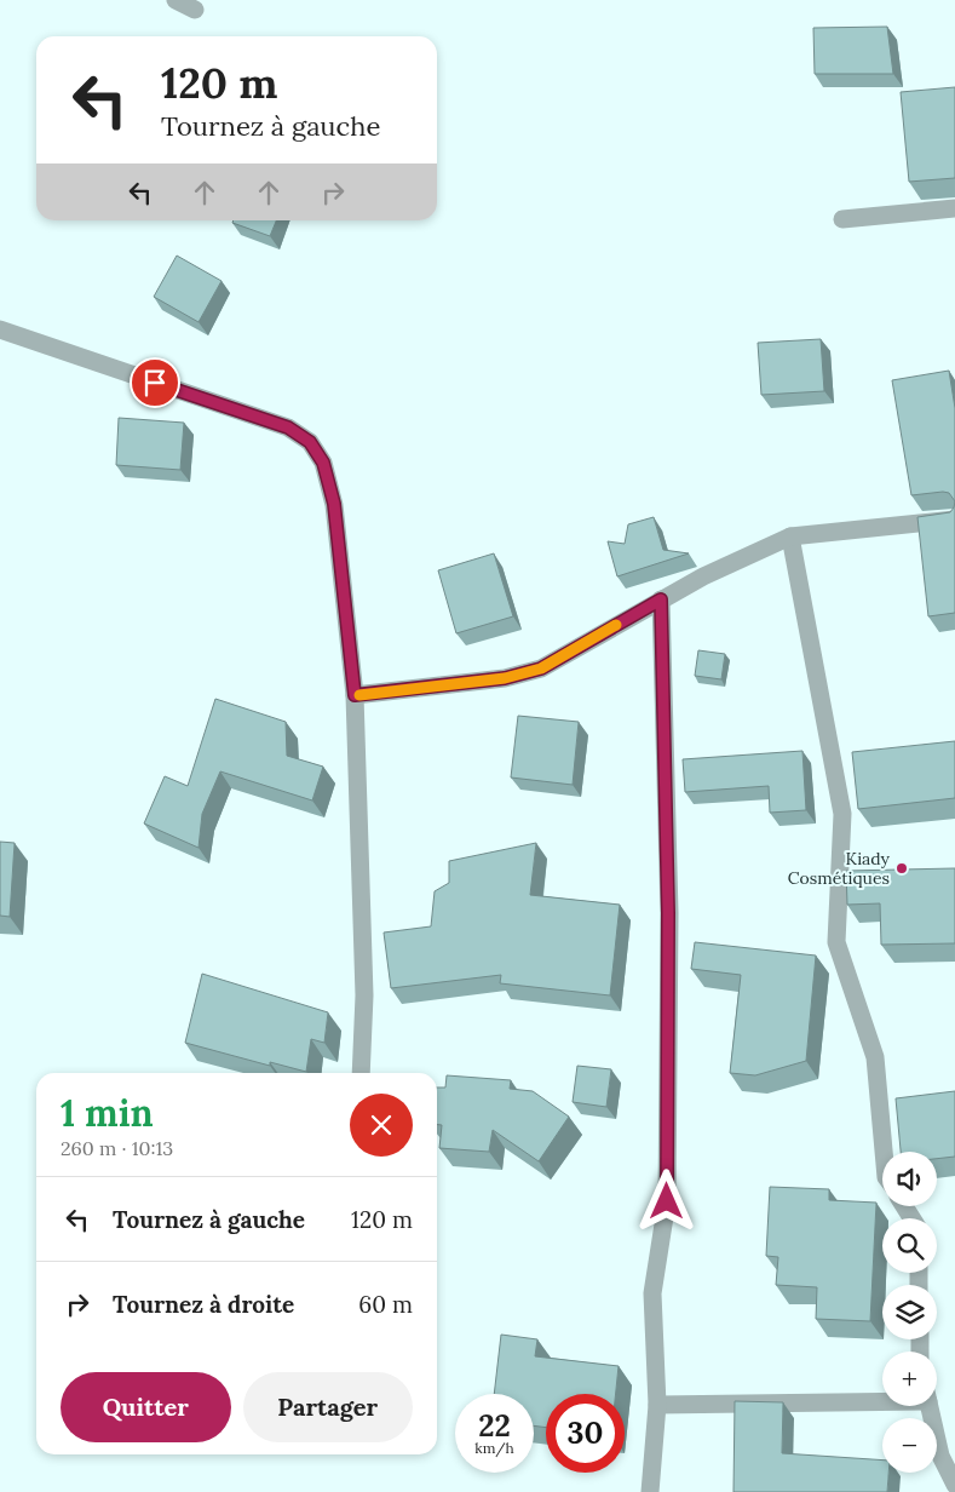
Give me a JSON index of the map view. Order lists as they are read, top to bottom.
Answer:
{
  "places": ["Kiady Cosmétiques"],
  "page": {
    "turn": ["120 m", "Tournez à gauche"],
    "heading": ["1 min", "260 m · 10:13"],
    "map_buttons": ["+", "−"],
    "list": [
      {
        "name": "Tournez à gauche",
        "value": "120 m"
      },
      {
        "name": "Tournez à droite",
        "value": "60 m"
      }
    ],
    "buttons": ["Quitter", "Partager"],
    "speed": "22 km/h",
    "limit": "30"
  }
}
